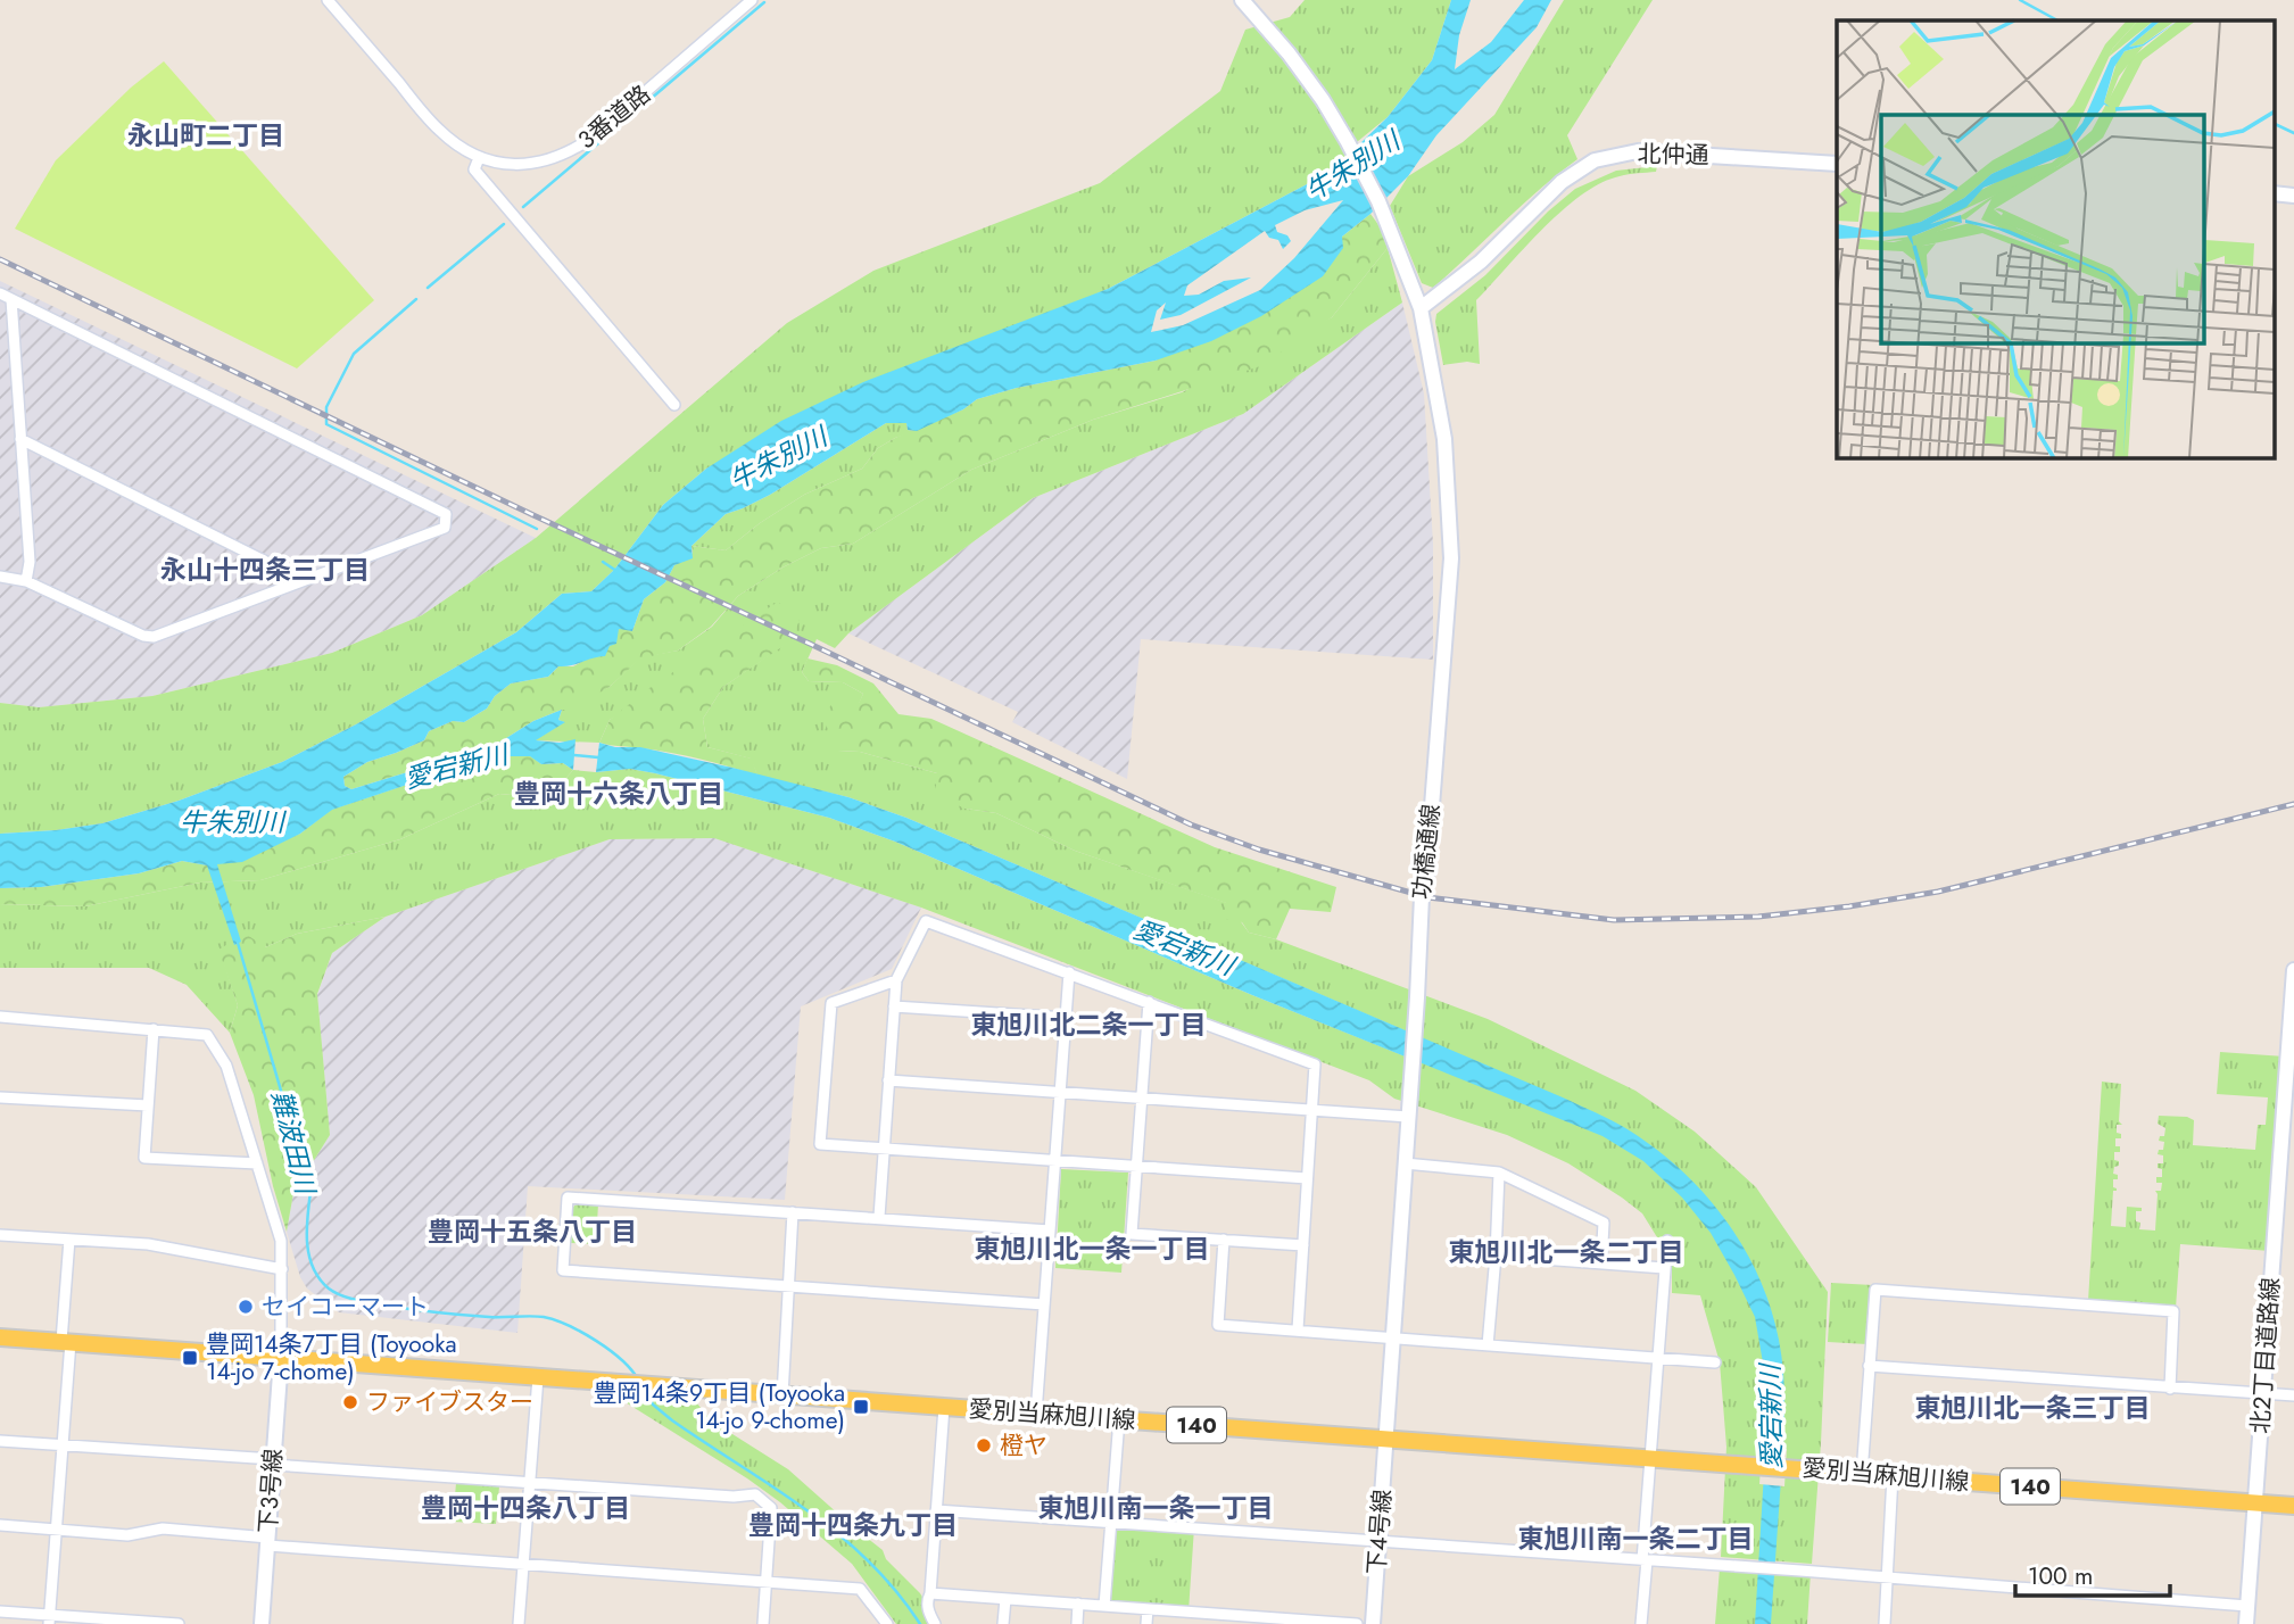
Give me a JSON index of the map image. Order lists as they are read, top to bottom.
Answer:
{
  "streets": {
    "main road": ["愛別当麻旭川線", "140"],
    "street": [
      "3番道路",
      "北仲通",
      "功橋通線",
      "北2丁目道路線",
      "下3号線",
      "下4号線"
    ]
  },
  "crossings": [
    ["北仲通", "功橋通線"],
    ["功橋通線", "愛別当麻旭川線"],
    ["功橋通線", "下4号線"],
    ["北2丁目道路線", "愛別当麻旭川線"],
    ["愛別当麻旭川線", "下3号線"],
    ["愛別当麻旭川線", "下4号線"]
  ],
  "districts": [
    "永山町二丁目",
    "永山十四条三丁目",
    "豊岡十六条八丁目",
    "東旭川北二条一丁目",
    "豊岡十五条八丁目",
    "東旭川北一条一丁目",
    "東旭川北一条二丁目",
    "東旭川北一条三丁目",
    "豊岡十四条八丁目",
    "東旭川南一条一丁目",
    "豊岡十四条九丁目",
    "東旭川南一条二丁目"
  ],
  "water": ["牛朱別川", "愛宕新川", "難波田川"],
  "places": {
    "other": ["セイコーマート", "ファイブスター", "橙ヤ"],
    "transit": ["豊岡14条7丁目 (Toyooka 14-jo 7-chome)", "豊岡14条9丁目 (Toyooka 14-jo 9-chome)"]
  },
  "scale_bar": "100 m"
}
